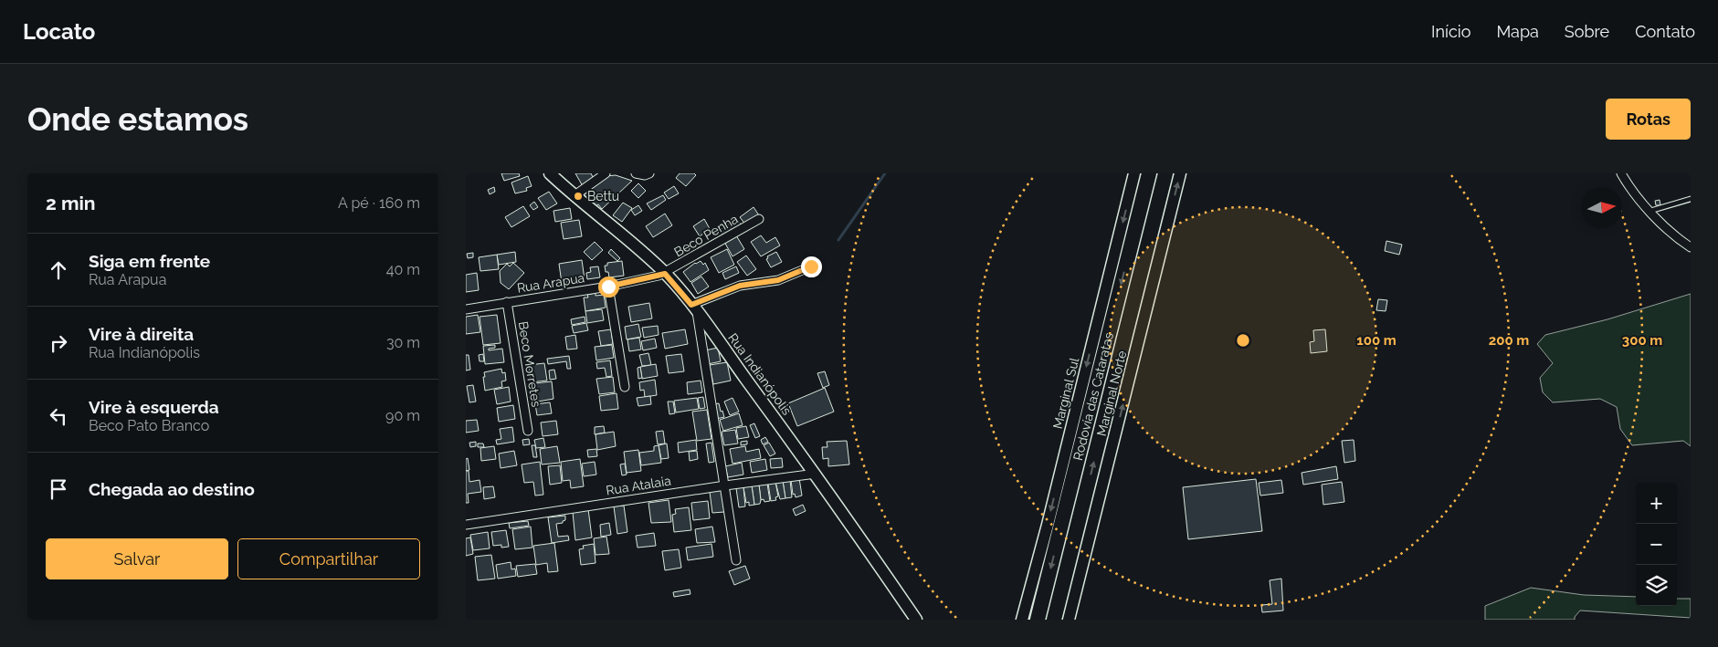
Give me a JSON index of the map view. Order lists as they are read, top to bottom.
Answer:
{
  "streets": {
    "highway": ["Rodovía das Cataratas"],
    "street": [
      "Beco Penha",
      "Rua Arapua",
      "Beco Morretes",
      "Rua Indianópolis",
      "Marginal Sul",
      "Marginal Norte",
      "Rua Atalaia"
    ]
  },
  "crossings": [
    ["Beco Penha", "Rua Arapua"],
    ["Beco Penha", "Rua Indianópolis"],
    ["Rua Arapua", "Beco Morretes"],
    ["Rua Arapua", "Rua Indianópolis"],
    ["Rua Indianópolis", "Rua Atalaia"]
  ],
  "one_way": ["Marginal Sul", "Marginal Norte"],
  "places": ["Bettu"],
  "north": "right",
  "page": {
    "header": "Locato",
    "nav": [
      "Início",
      "Mapa",
      "Sobre",
      "Contato"
    ],
    "buttons": [
      "Rotas",
      ["Salvar", "Compartilhar"]
    ],
    "title": "Onde estamos",
    "heading": ["2 min", "A pé · 160 m"],
    "list": [
      ["Siga em frente", "Rua Arapua", "40 m"],
      ["Vire à direita", "Rua Indianópolis", "30 m"],
      ["Vire à esquerda", "Beco Pato Branco", "90 m"],
      "Chegada ao destino"
    ],
    "map_buttons": ["+", "−"]
  },
  "rings": ["100 m", "200 m", "300 m"]
}
